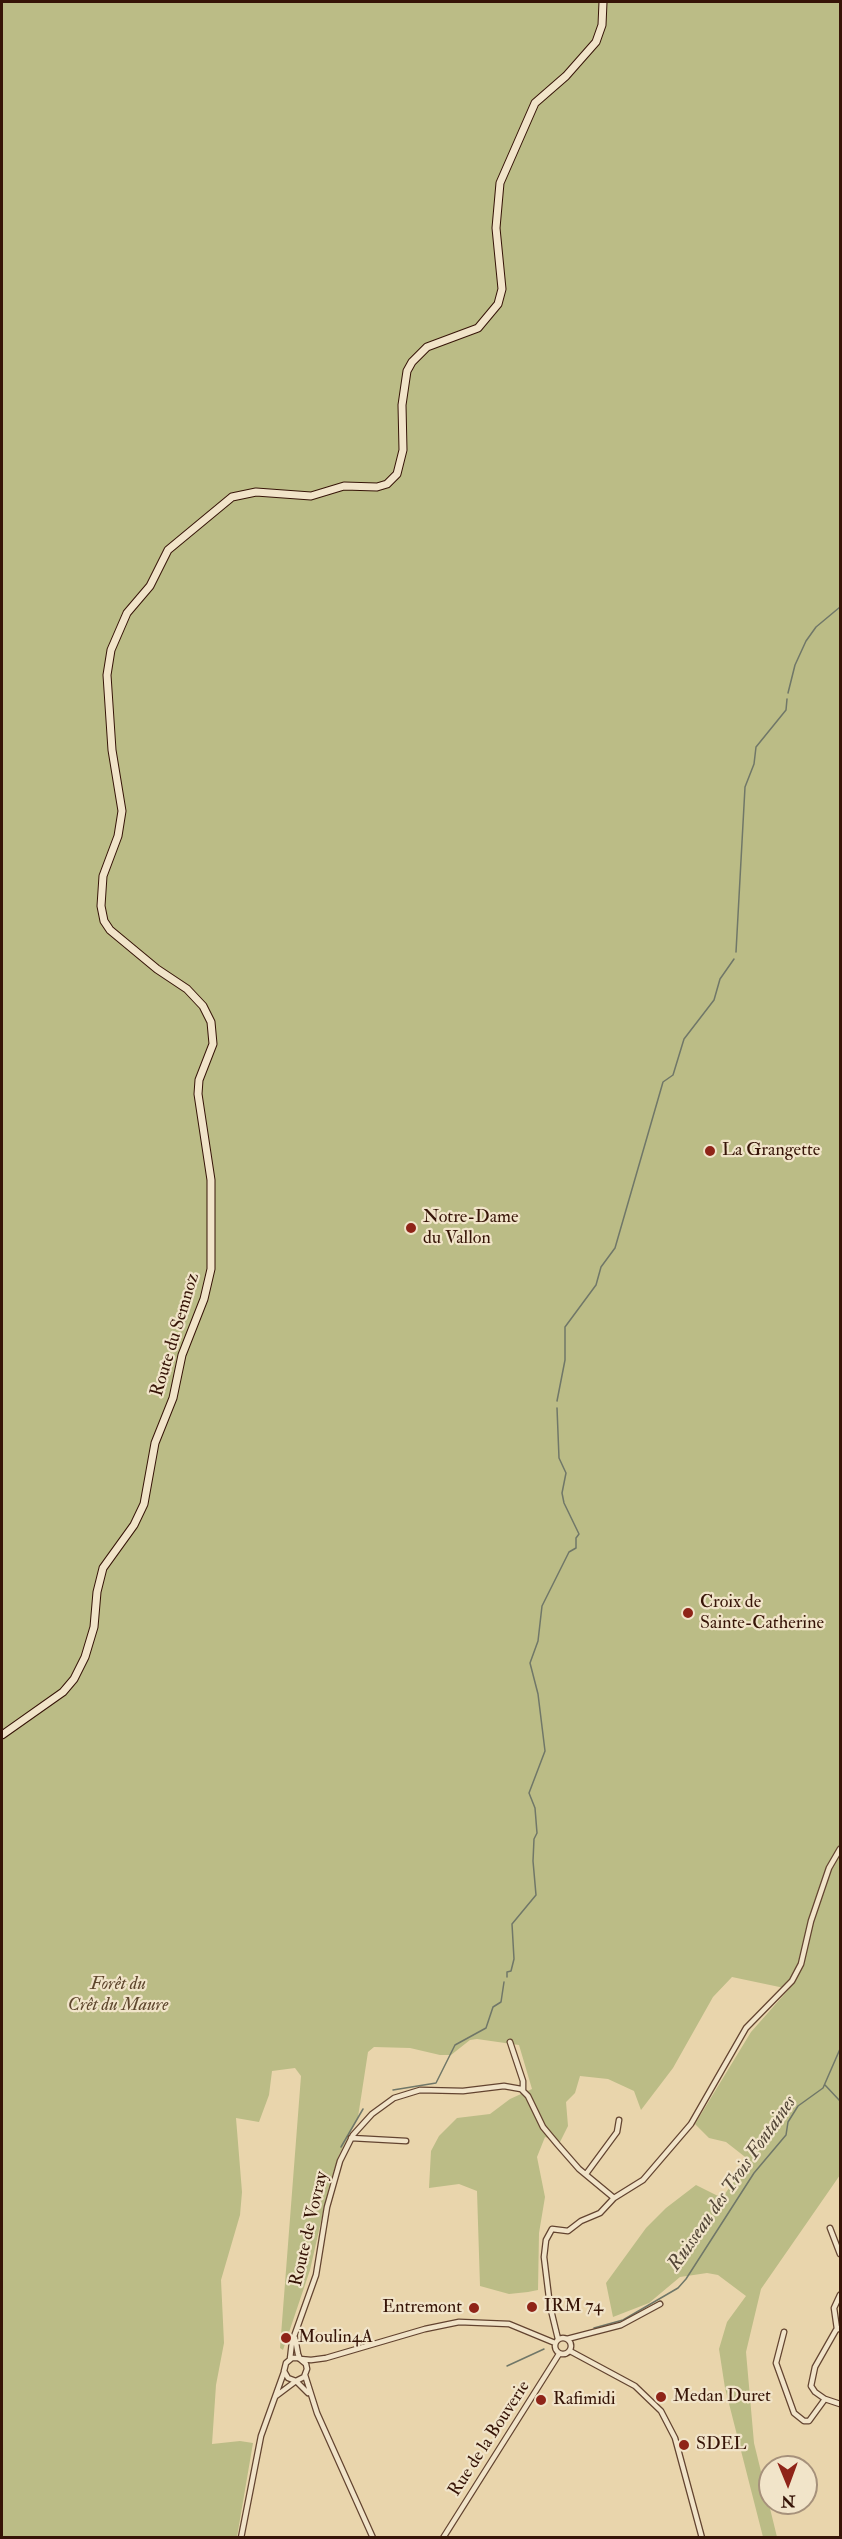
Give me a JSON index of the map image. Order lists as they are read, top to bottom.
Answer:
{
  "streets": {
    "main road": ["Route du Semnoz"],
    "street": ["Route de Vovray", "Rue de la Bouverie"]
  },
  "water": ["Ruisseau des Trois Fontaines"],
  "parks": ["Forêt du Crêt du Maure"],
  "places": [
    "La Grangette",
    "Notre-Dame du Vallon",
    "Croix de Sainte-Catherine",
    "IRM 74",
    "Entremont",
    "Moulin4A",
    "Medan Duret",
    "Rafimidi",
    "SDEL"
  ],
  "north": "bottom"
}
